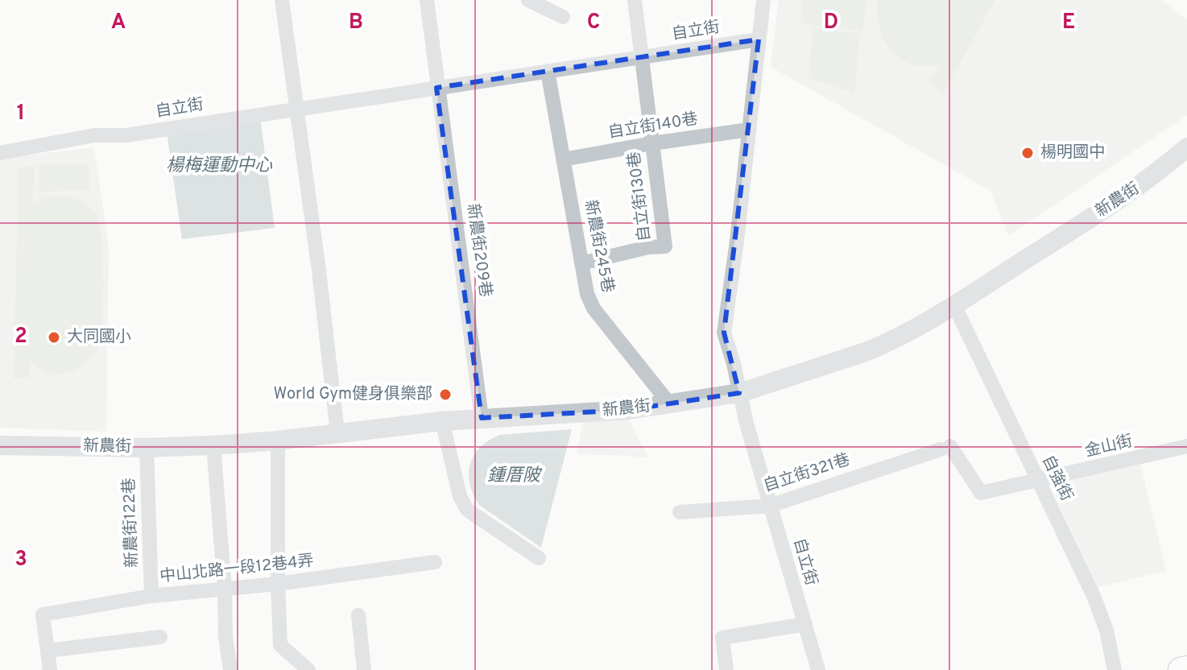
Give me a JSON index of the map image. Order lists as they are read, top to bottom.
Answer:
{
  "streets": {
    "street": [
      "自立街",
      "自立街140巷",
      "自立街130巷",
      "新農街",
      "新農街245巷",
      "新農街209巷",
      "金山街",
      "自立街321巷",
      "自強街",
      "新農街122巷",
      "中山北路一段12巷4弄"
    ]
  },
  "crossings": [
    ["自立街", "自立街140巷"],
    ["自立街", "自立街130巷"],
    ["自立街", "新農街"],
    ["自立街", "新農街245巷"],
    ["自立街", "新農街209巷"],
    ["自立街", "自立街321巷"],
    ["自立街140巷", "自立街130巷"],
    ["自立街140巷", "新農街245巷"],
    ["自立街130巷", "新農街245巷"],
    ["新農街", "新農街245巷"],
    ["新農街", "新農街209巷"],
    ["新農街", "自強街"],
    ["新農街", "新農街122巷"],
    ["金山街", "自立街321巷"],
    ["金山街", "自強街"],
    ["新農街122巷", "中山北路一段12巷4弄"]
  ],
  "water": ["楊梅運動中心", "鍾厝陂"],
  "places": ["楊明國中", "大同國小", "World Gym健身俱樂部"],
  "grid": {
    "columns": [
      "A",
      "B",
      "C",
      "D",
      "E"
    ],
    "rows": ["1", "2", "3"]
  }
}
